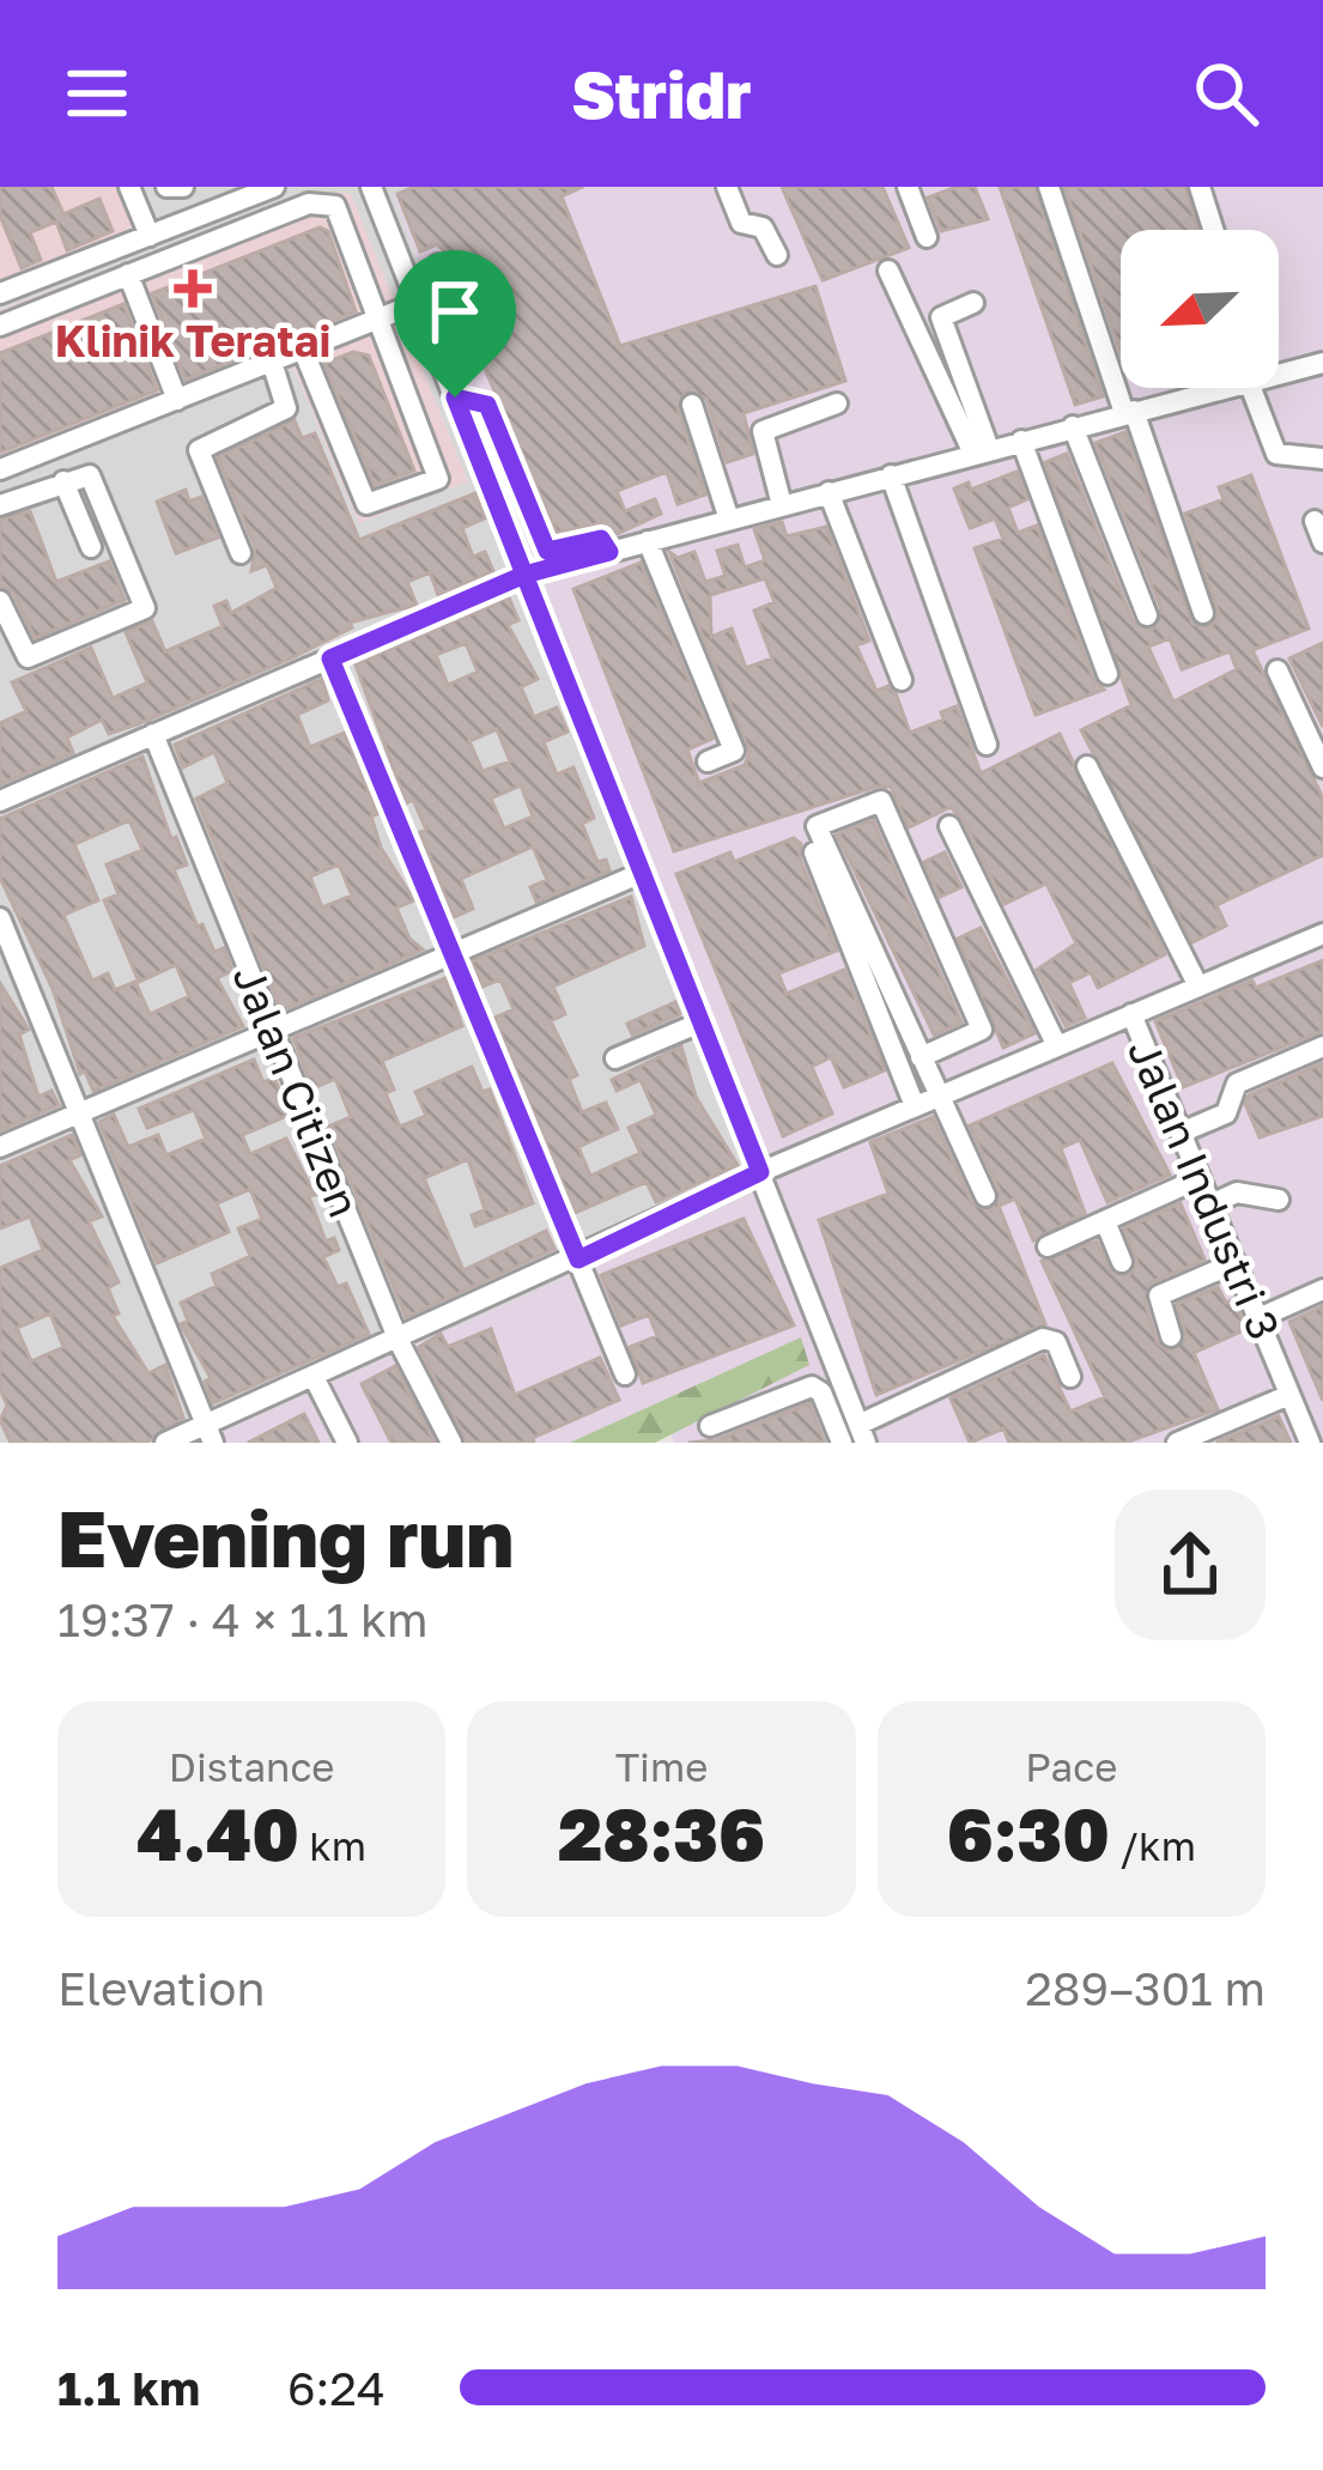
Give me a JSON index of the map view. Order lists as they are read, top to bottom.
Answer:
{
  "streets": {
    "street": ["Jalan Citizen", "Jalan Industri 3"]
  },
  "places": {
    "health": ["Klinik Teratai"]
  },
  "north": "bottom left",
  "page": {
    "header": "Stridr",
    "heading": ["Evening run", "19:37 · 4 × 1.1 km"],
    "stats": [
      ["Distance", "4.40 km"],
      ["Time", "28:36"],
      ["Pace", "6:30 /km"]
    ],
    "chart": ["Elevation", "289–301 m"],
    "list": [
      {
        "name": "1.1 km",
        "note": "6:24"
      }
    ]
  }
}
